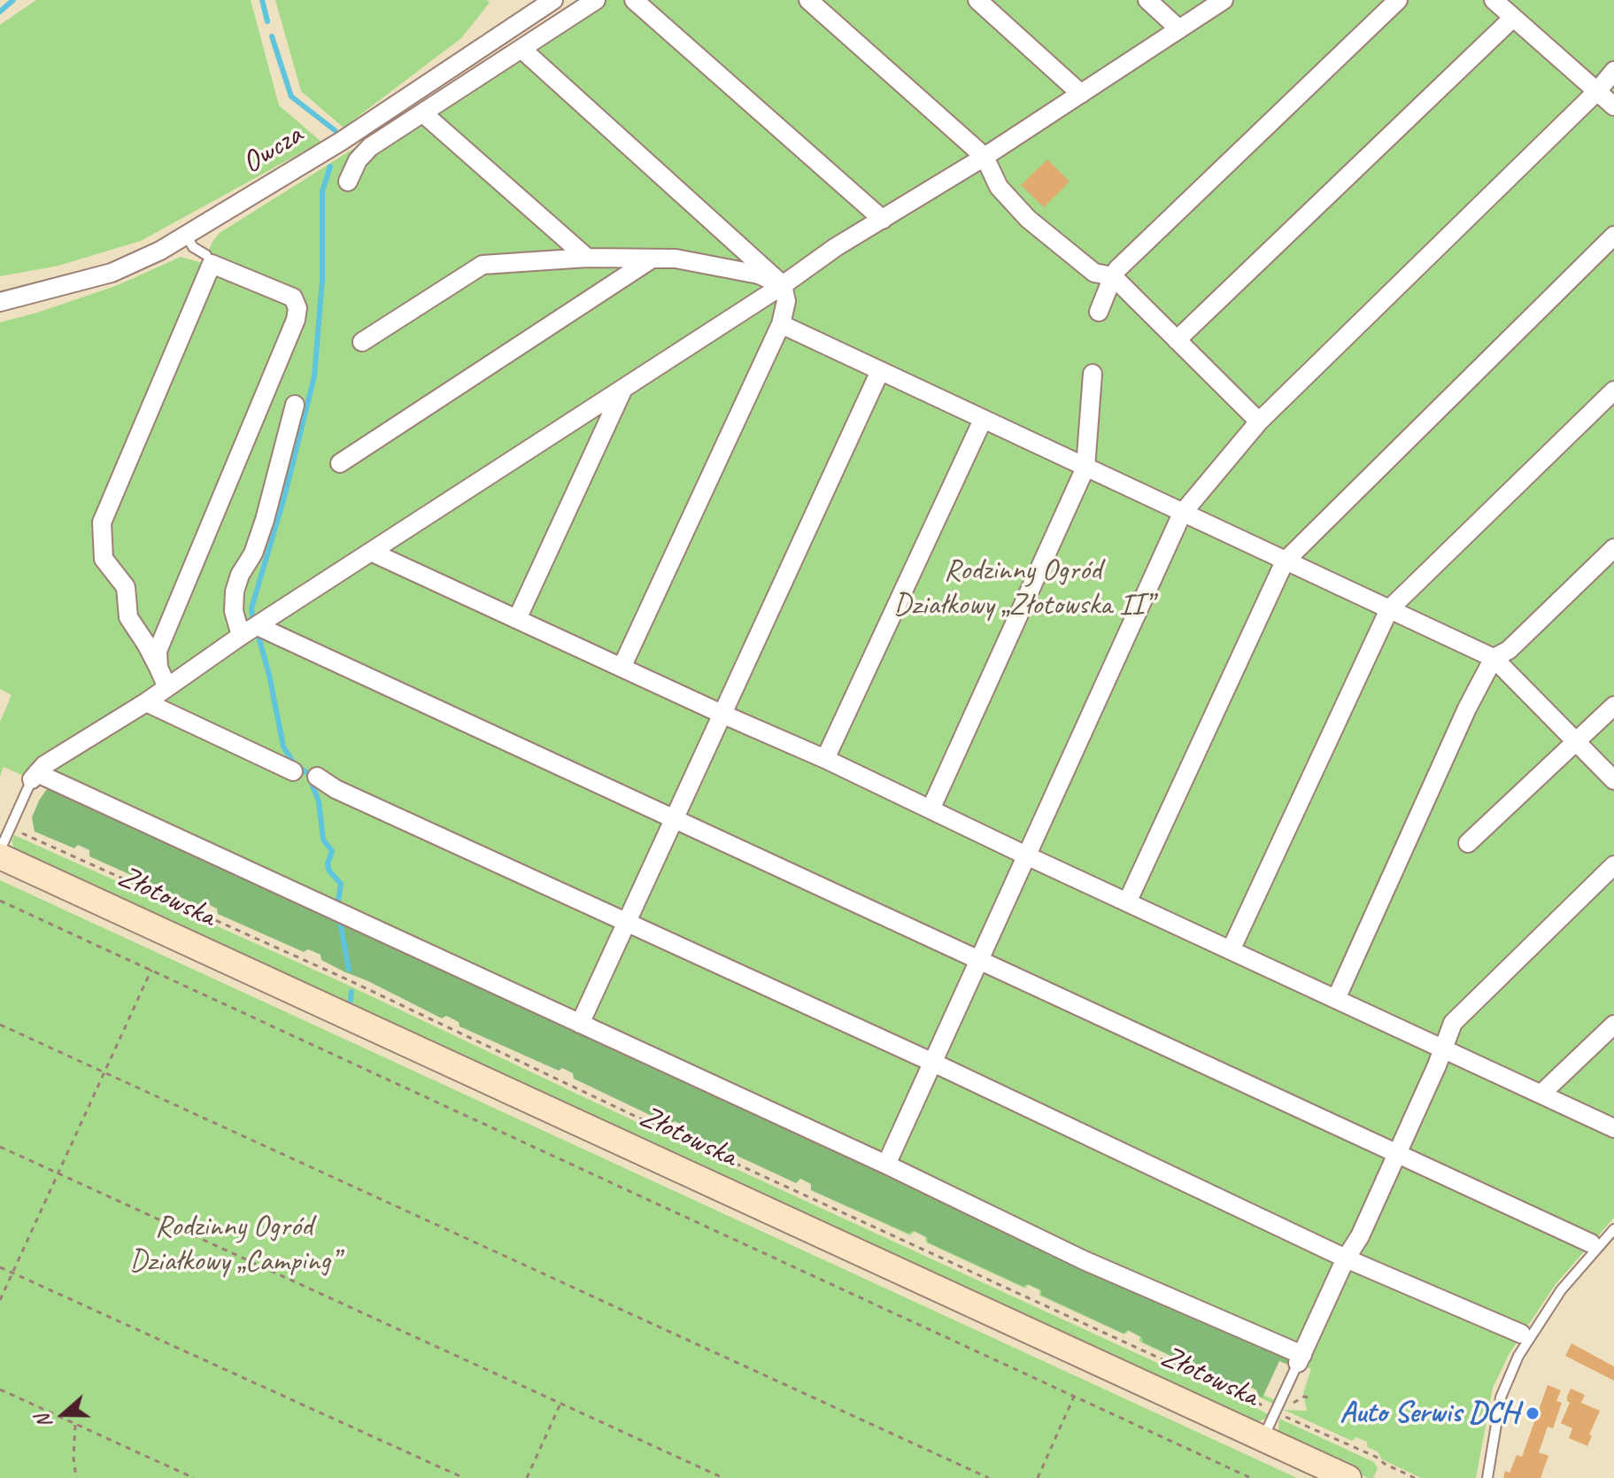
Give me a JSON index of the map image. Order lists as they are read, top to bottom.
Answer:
{
  "streets": {
    "street": ["Owcza", "Złotowska"]
  },
  "parks": ["Rodzinny Ogród Działkowy „Złotowska II”", "Rodzinny Ogród Działkowy „Camping”"],
  "places": ["Auto Serwis DCH"],
  "north": "left"
}
